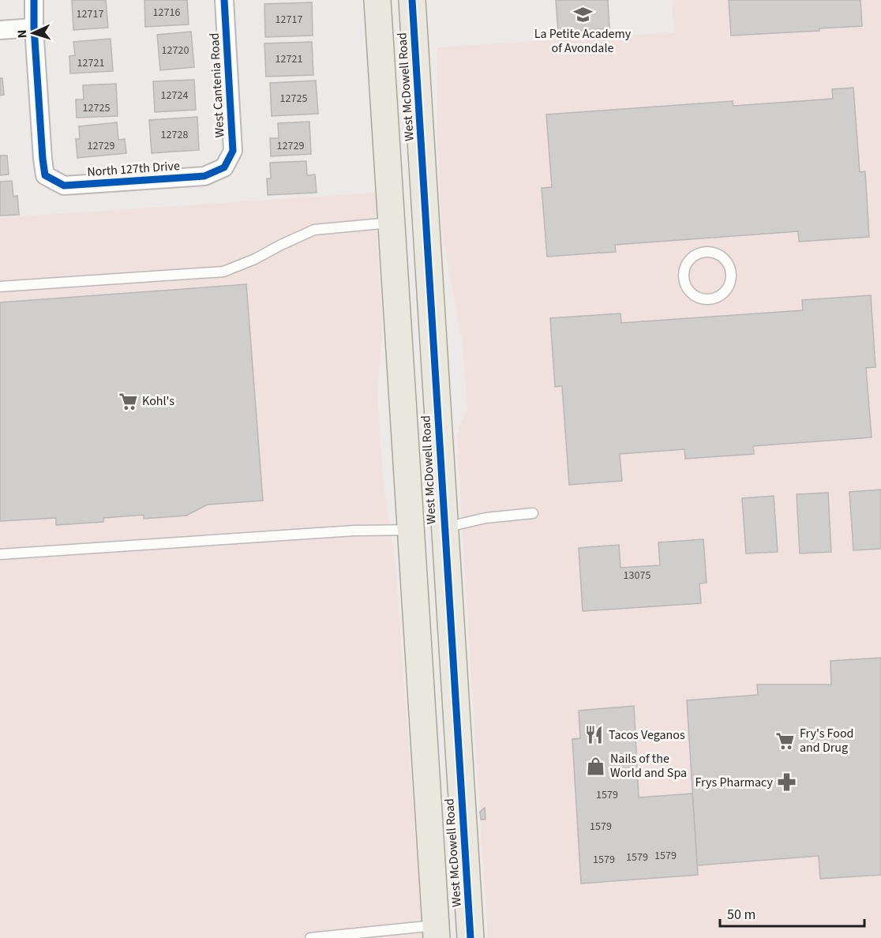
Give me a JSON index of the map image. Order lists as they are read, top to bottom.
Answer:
{
  "streets": {
    "main road": ["West McDowell Road"],
    "street": ["West Cantenia Road", "North 127th Drive"]
  },
  "crossings": [
    ["West Cantenia Road", "North 127th Drive"]
  ],
  "places": {
    "school or university": ["La Petite Academy of Avondale"],
    "supermarket": ["Kohl's", "Fry's Food and Drug"],
    "restaurant": ["Tacos Veganos"],
    "shop": ["Nails of the World and Spa"],
    "pharmacy": ["Frys Pharmacy"]
  },
  "house_numbers": [
    "12716",
    "12717",
    "12717",
    "12720",
    "12721",
    "12721",
    "12724",
    "12725",
    "12725",
    "12728",
    "12729",
    "12729",
    "13075",
    "1579",
    "1579",
    "1579",
    "1579",
    "1579"
  ],
  "scale_bar": "50 m",
  "north": "left"
}
